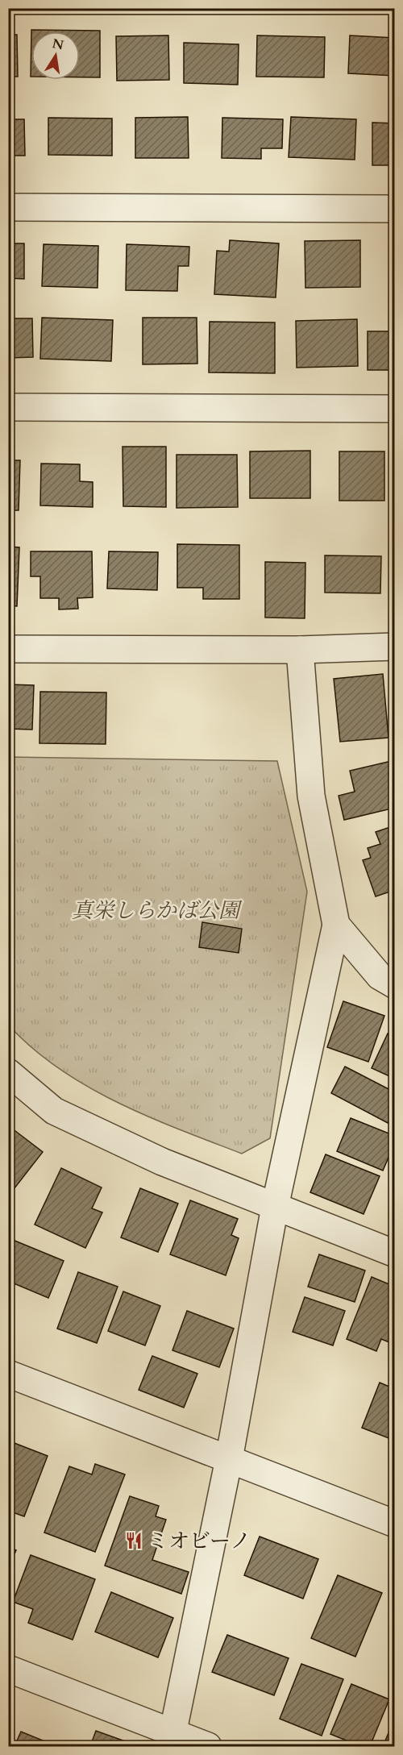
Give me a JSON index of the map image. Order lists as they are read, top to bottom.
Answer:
{
  "parks": ["真栄しらかば公園"],
  "places": {
    "restaurant": ["ミオビーノ"]
  },
  "north": "top"
}
